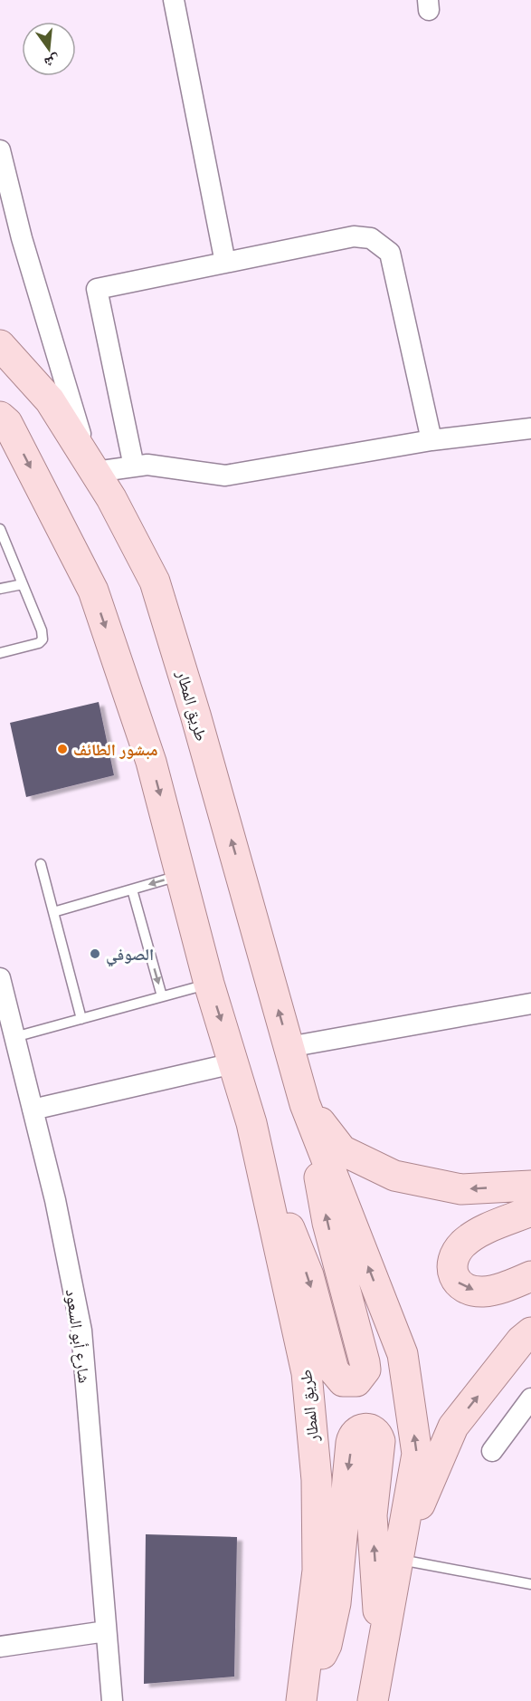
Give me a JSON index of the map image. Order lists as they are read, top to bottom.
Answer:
{
  "streets": {
    "main road": ["طريق المطار"],
    "street": ["شارع أبو السعود"]
  },
  "places": ["مبشور الطائف", "الصوفي"],
  "north": "bottom"
}
